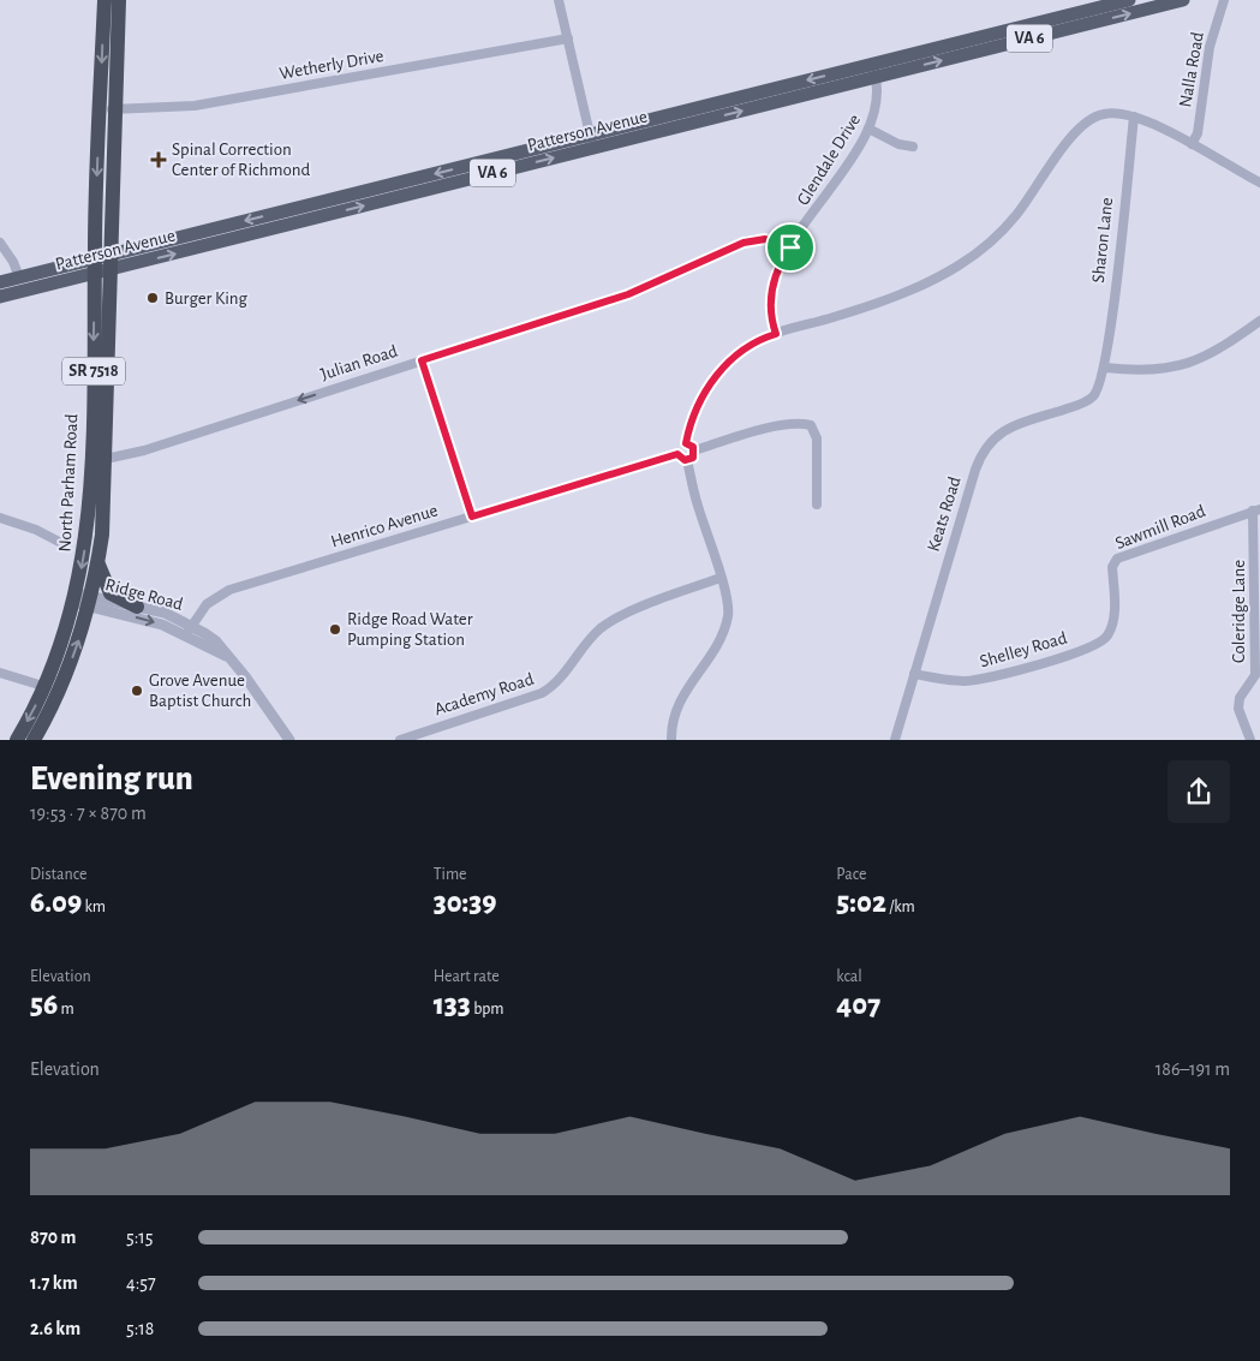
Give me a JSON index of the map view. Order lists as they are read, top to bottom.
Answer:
{
  "streets": {
    "highway": ["SR 7518", "North Parham Road"],
    "main road": ["VA 6", "Patterson Avenue"],
    "street": [
      "Wetherly Drive",
      "Nalla Road",
      "Glendale Drive",
      "Sharon Lane",
      "Julian Road",
      "Keats Road",
      "Henrico Avenue",
      "Sawmill Road",
      "Ridge Road",
      "Coleridge Lane",
      "Shelley Road",
      "Academy Road"
    ]
  },
  "crossings": [
    ["Wetherly Drive", "North Parham Road"],
    ["Patterson Avenue", "Glendale Drive"],
    ["Patterson Avenue", "North Parham Road"],
    ["Glendale Drive", "Julian Road"],
    ["Sharon Lane", "Keats Road"],
    ["Julian Road", "North Parham Road"],
    ["North Parham Road", "Ridge Road"],
    ["Keats Road", "Shelley Road"],
    ["Henrico Avenue", "Ridge Road"],
    ["Sawmill Road", "Coleridge Lane"],
    ["Sawmill Road", "Shelley Road"]
  ],
  "one_way": ["Julian Road"],
  "places": {
    "health": ["Spinal Correction Center of Richmond"],
    "other": ["Burger King", "Ridge Road Water Pumping Station", "Grove Avenue Baptist Church"]
  },
  "page": {
    "heading": ["Evening run", "19:53 · 7 × 870 m"],
    "stats": [
      ["Distance", "6.09 km"],
      ["Time", "30:39"],
      ["Pace", "5:02 /km"],
      ["Elevation", "56 m"],
      ["Heart rate", "133 bpm"],
      ["kcal", "407"]
    ],
    "chart": ["Elevation", "186–191 m"],
    "list": [
      {
        "name": "870 m",
        "note": "5:15"
      },
      {
        "name": "1.7 km",
        "note": "4:57"
      },
      {
        "name": "2.6 km",
        "note": "5:18"
      }
    ]
  }
}
